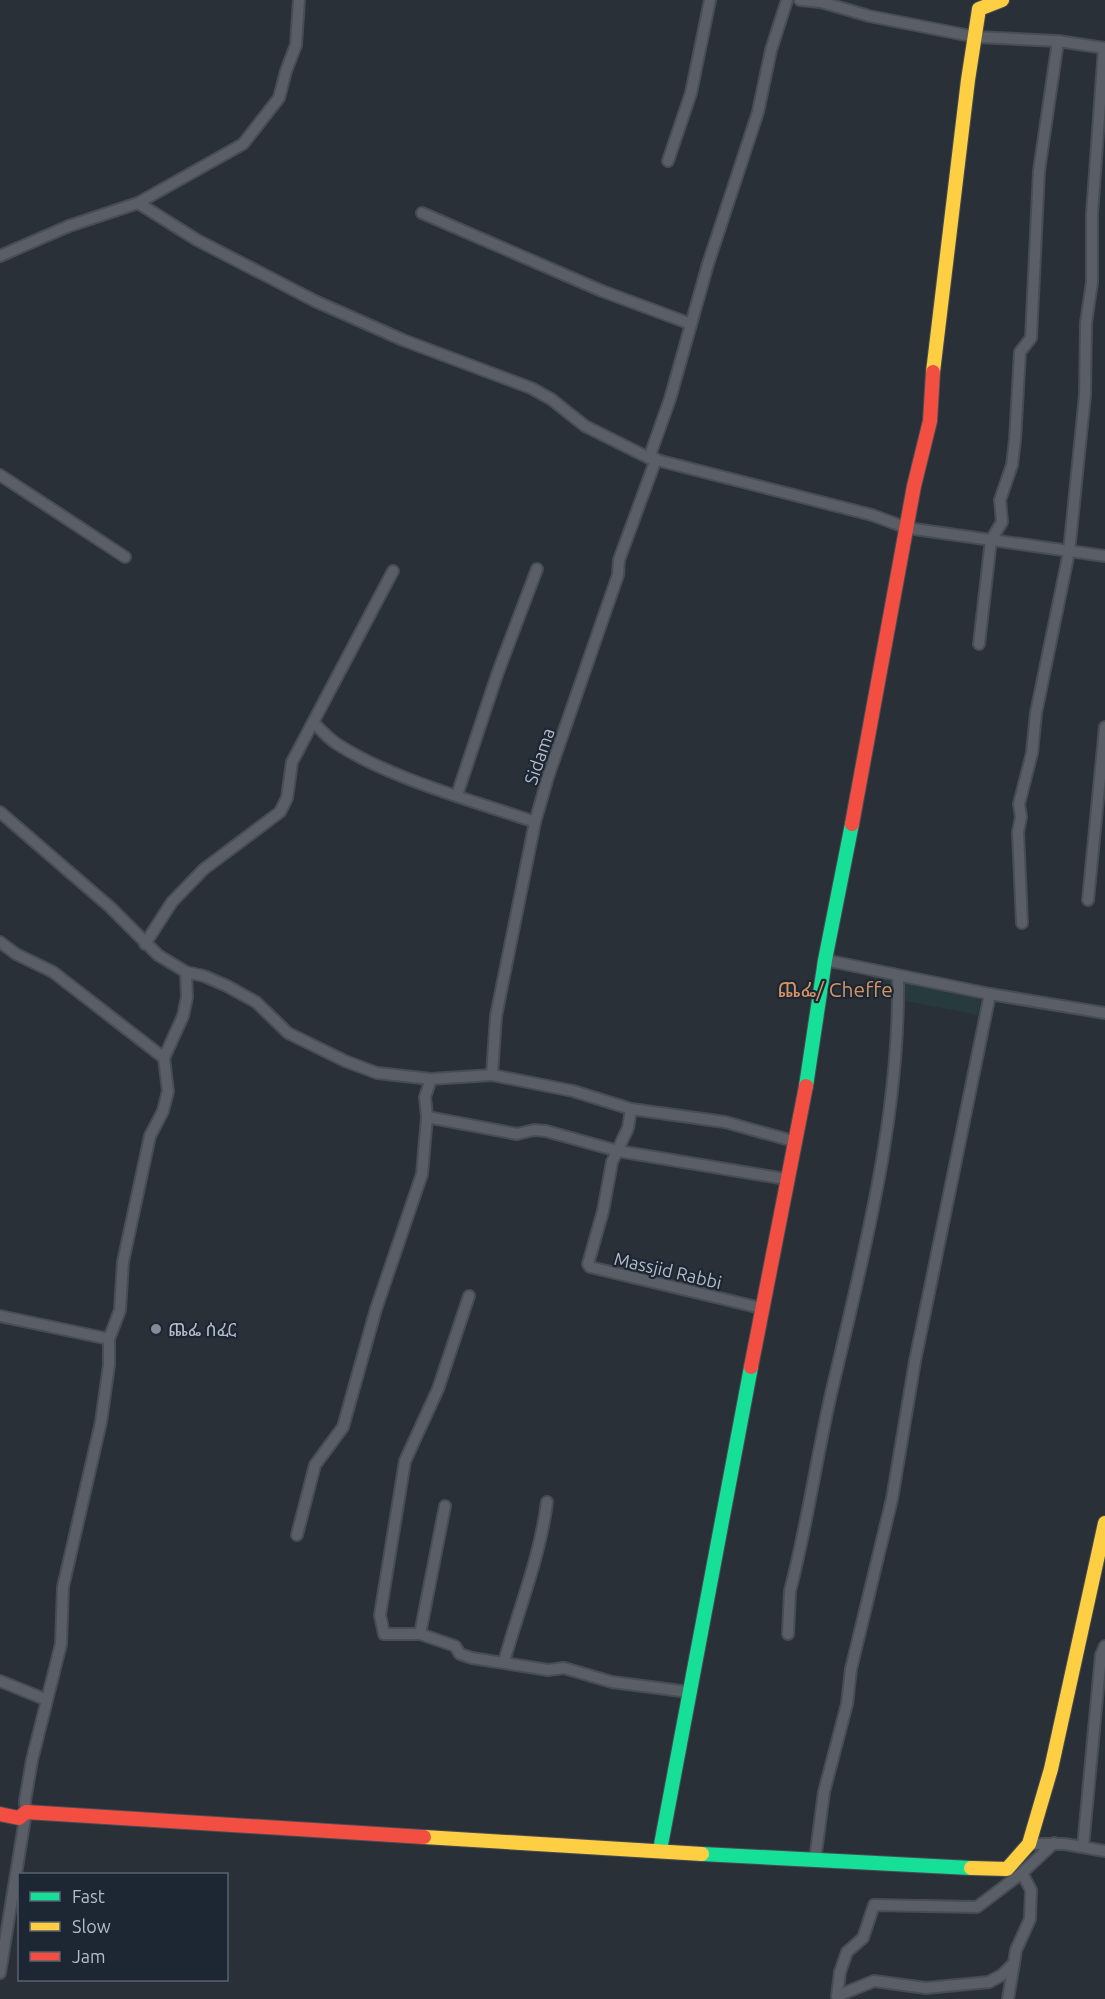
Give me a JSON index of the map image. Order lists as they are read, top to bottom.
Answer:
{
  "streets": {
    "street": ["Sidama", "Massjid Rabbi"]
  },
  "districts": ["ጨፌ/ Cheffe"],
  "places": ["ጨፌ ሰፈር"],
  "legend": ["Fast", "Slow", "Jam"]
}
